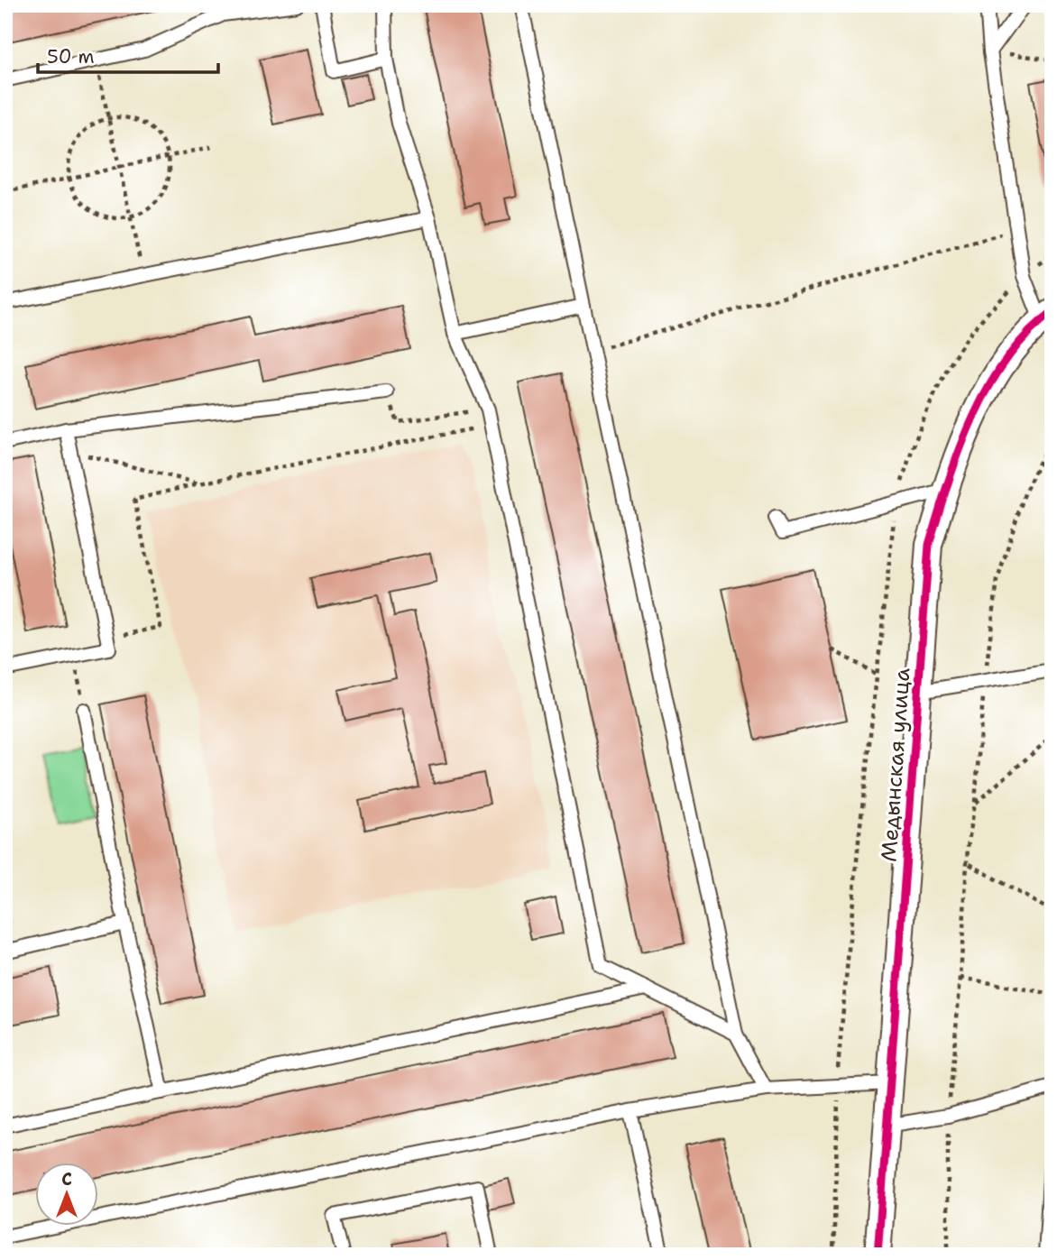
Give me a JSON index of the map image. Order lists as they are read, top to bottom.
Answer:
{
  "streets": {
    "street": ["Медынская улица"]
  },
  "scale_bar": "50 m",
  "north": "top"
}
